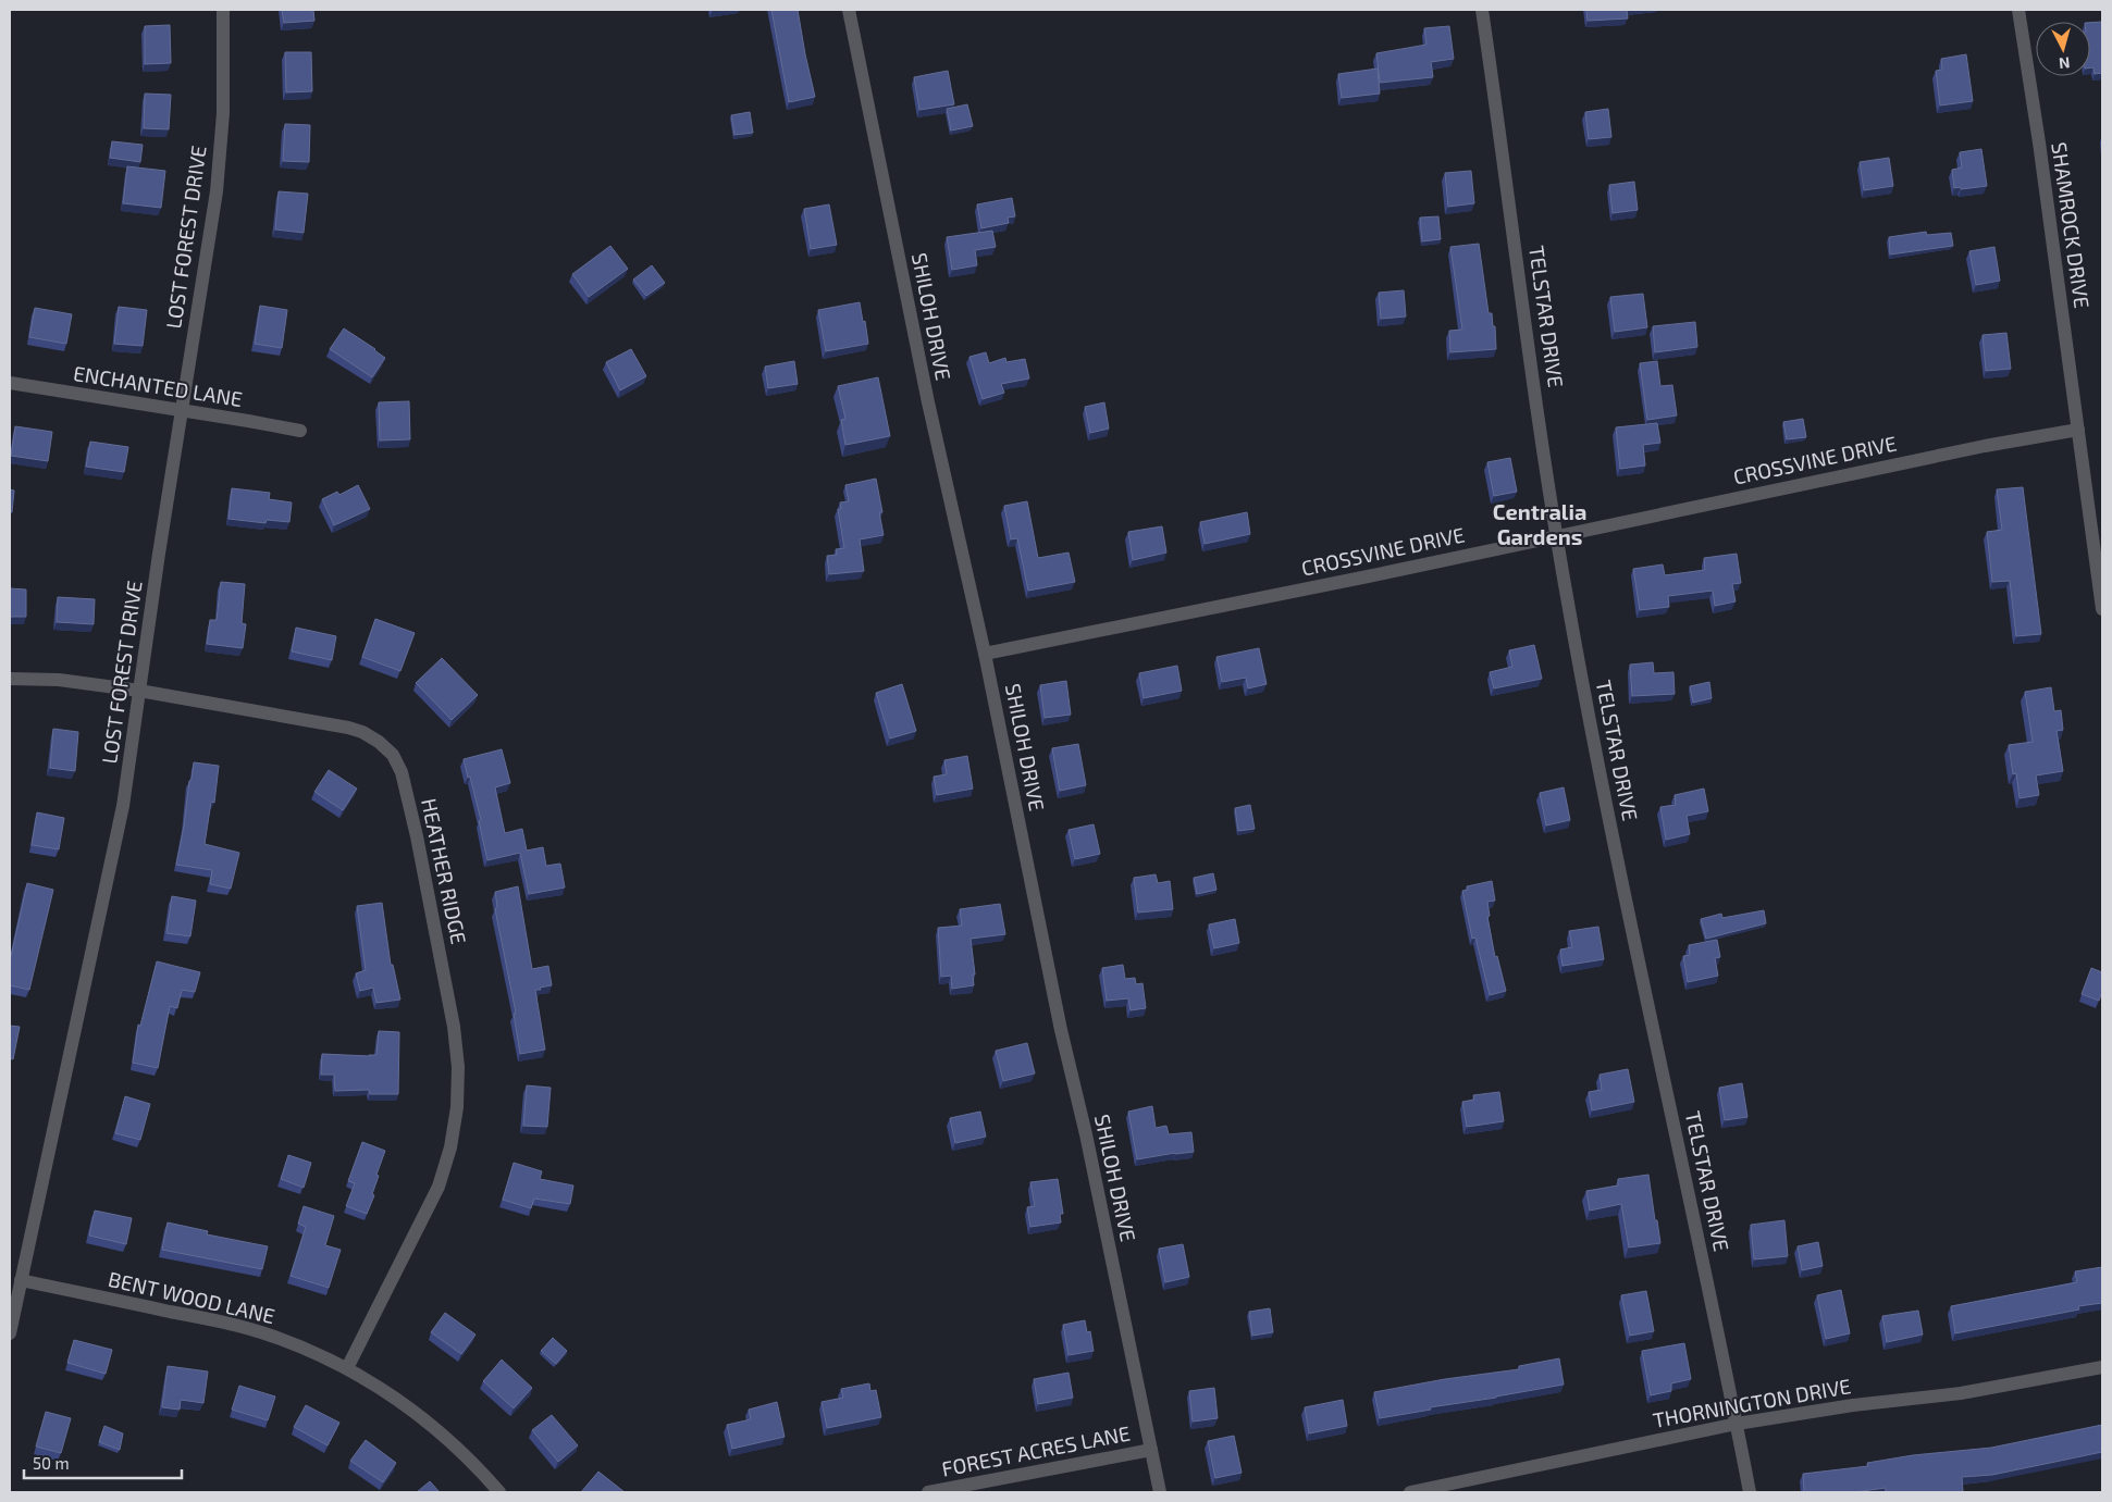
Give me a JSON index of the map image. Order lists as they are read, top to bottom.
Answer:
{
  "streets": {
    "street": [
      "SHAMROCK DRIVE",
      "LOST FOREST DRIVE",
      "SHILOH DRIVE",
      "TELSTAR DRIVE",
      "ENCHANTED LANE",
      "CROSSVINE DRIVE",
      "HEATHER RIDGE",
      "BENT WOOD LANE",
      "THORNINGTON DRIVE",
      "FOREST ACRES LANE"
    ]
  },
  "crossings": [
    ["SHAMROCK DRIVE", "CROSSVINE DRIVE"],
    ["LOST FOREST DRIVE", "ENCHANTED LANE"],
    ["LOST FOREST DRIVE", "HEATHER RIDGE"],
    ["LOST FOREST DRIVE", "BENT WOOD LANE"],
    ["SHILOH DRIVE", "CROSSVINE DRIVE"],
    ["SHILOH DRIVE", "FOREST ACRES LANE"],
    ["TELSTAR DRIVE", "CROSSVINE DRIVE"],
    ["TELSTAR DRIVE", "THORNINGTON DRIVE"],
    ["HEATHER RIDGE", "BENT WOOD LANE"]
  ],
  "districts": ["Centralia Gardens"],
  "scale_bar": "50 m",
  "north": "bottom"
}
